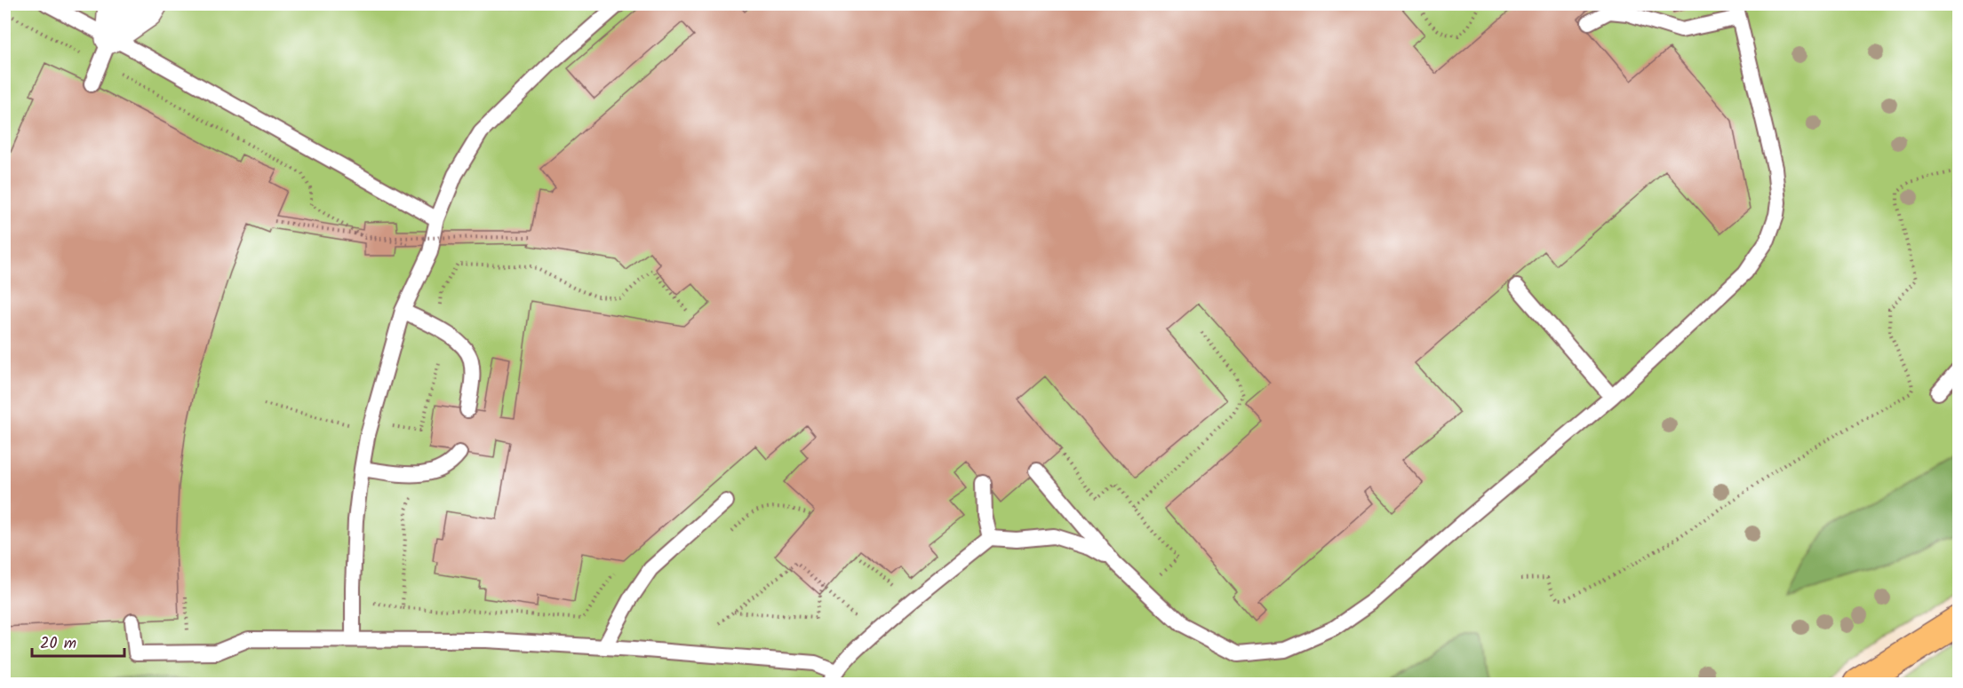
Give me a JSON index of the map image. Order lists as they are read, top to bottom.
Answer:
{
  "scale_bar": "20 m"
}
